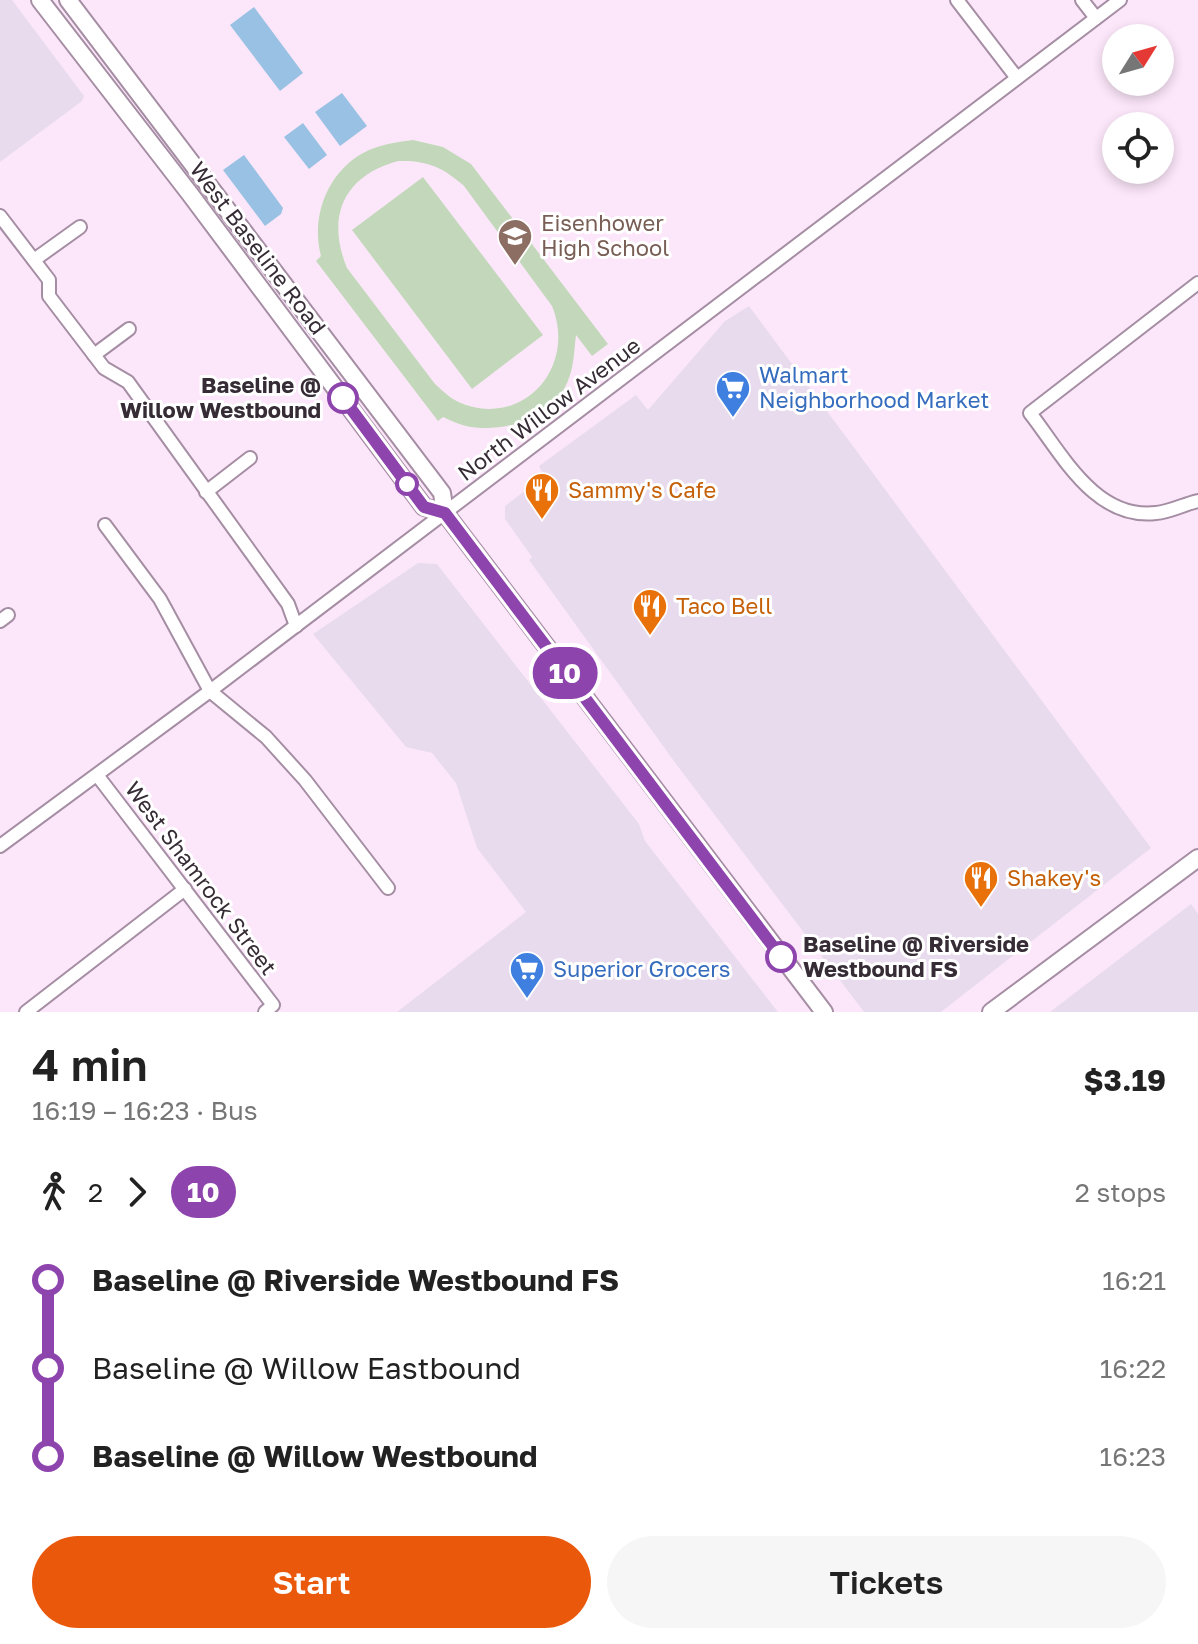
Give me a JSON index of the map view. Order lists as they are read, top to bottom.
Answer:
{
  "streets": {
    "main road": ["West Baseline Road"],
    "street": ["North Willow Avenue", "West Shamrock Street"]
  },
  "crossings": [
    ["West Baseline Road", "North Willow Avenue"],
    ["North Willow Avenue", "West Shamrock Street"]
  ],
  "places": {
    "school or university": ["Eisenhower High School"],
    "other": ["Baseline @ Willow Westbound", "Baseline @ Riverside Westbound FS"],
    "supermarket": ["Walmart Neighborhood Market", "Superior Grocers"],
    "restaurant": ["Sammy's Cafe", "Taco Bell", "Shakey's"]
  },
  "lines": ["bus line 10"],
  "north": "top right",
  "page": {
    "on_map": "10",
    "heading": ["4 min", "16:19 – 16:23 · Bus", "$3.19"],
    "legs": ["2", "10", "2 stops"],
    "list": [
      {
        "name": "Baseline @ Riverside Westbound FS",
        "value": "16:21"
      },
      {
        "name": "Baseline @ Willow Eastbound",
        "value": "16:22"
      },
      {
        "name": "Baseline @ Willow Westbound",
        "value": "16:23"
      }
    ],
    "buttons": ["Start", "Tickets"]
  }
}
